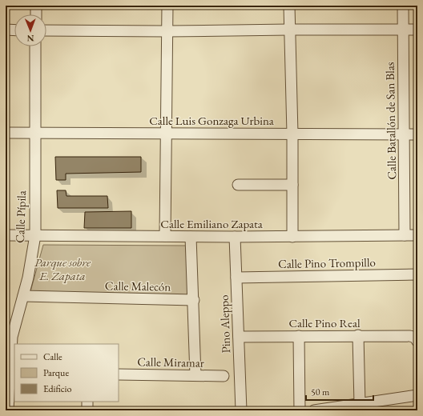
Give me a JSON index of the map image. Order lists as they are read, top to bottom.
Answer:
{
  "streets": {
    "street": [
      "Calle Luis Gonzaga Urbina",
      "Calle Batallón de San Blas",
      "Calle Pípila",
      "Calle Emiliano Zapata",
      "Calle Pino Trompillo",
      "Calle Malecón",
      "Calle Pino Real",
      "Pino Aleppo",
      "Calle Miramar"
    ]
  },
  "crossings": [
    ["Calle Luis Gonzaga Urbina", "Calle Batallón de San Blas"],
    ["Calle Luis Gonzaga Urbina", "Calle Pípila"],
    ["Calle Batallón de San Blas", "Calle Emiliano Zapata"],
    ["Calle Pípila", "Calle Emiliano Zapata"],
    ["Calle Pípila", "Calle Malecón"],
    ["Calle Emiliano Zapata", "Pino Aleppo"],
    ["Calle Pino Trompillo", "Pino Aleppo"],
    ["Calle Pino Real", "Pino Aleppo"]
  ],
  "parks": ["Parque sobre E. Zapata"],
  "legend": ["Calle", "Parque", "Edificio"],
  "scale_bar": "50 m",
  "north": "bottom"
}
